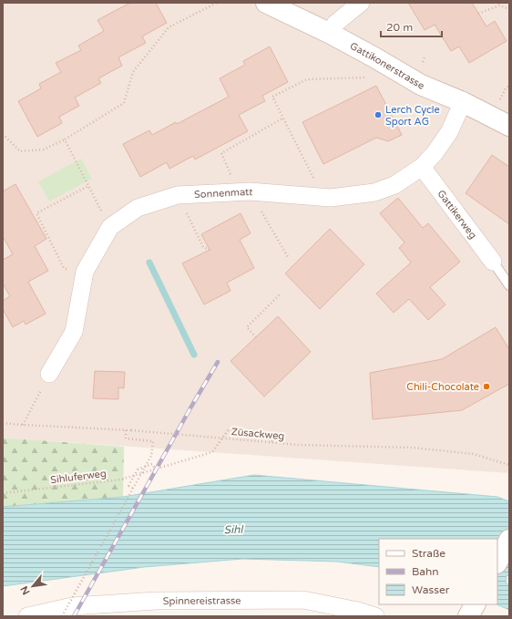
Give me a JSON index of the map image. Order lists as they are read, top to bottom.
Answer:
{
  "streets": {
    "main road": ["Gattikonerstrasse"],
    "street": ["Sonnenmatt", "Gattikerweg", "Spinnereistrasse"],
    "path": ["Züsackweg", "Sihluferweg"]
  },
  "crossings": [
    ["Gattikonerstrasse", "Sonnenmatt"],
    ["Sonnenmatt", "Gattikerweg"]
  ],
  "water": ["Sihl"],
  "places": ["Lerch Cycle Sport AG", "Chili-Chocolate"],
  "legend": ["Straße", "Bahn", "Wasser"],
  "scale_bar": "20 m",
  "north": "bottom left"
}
